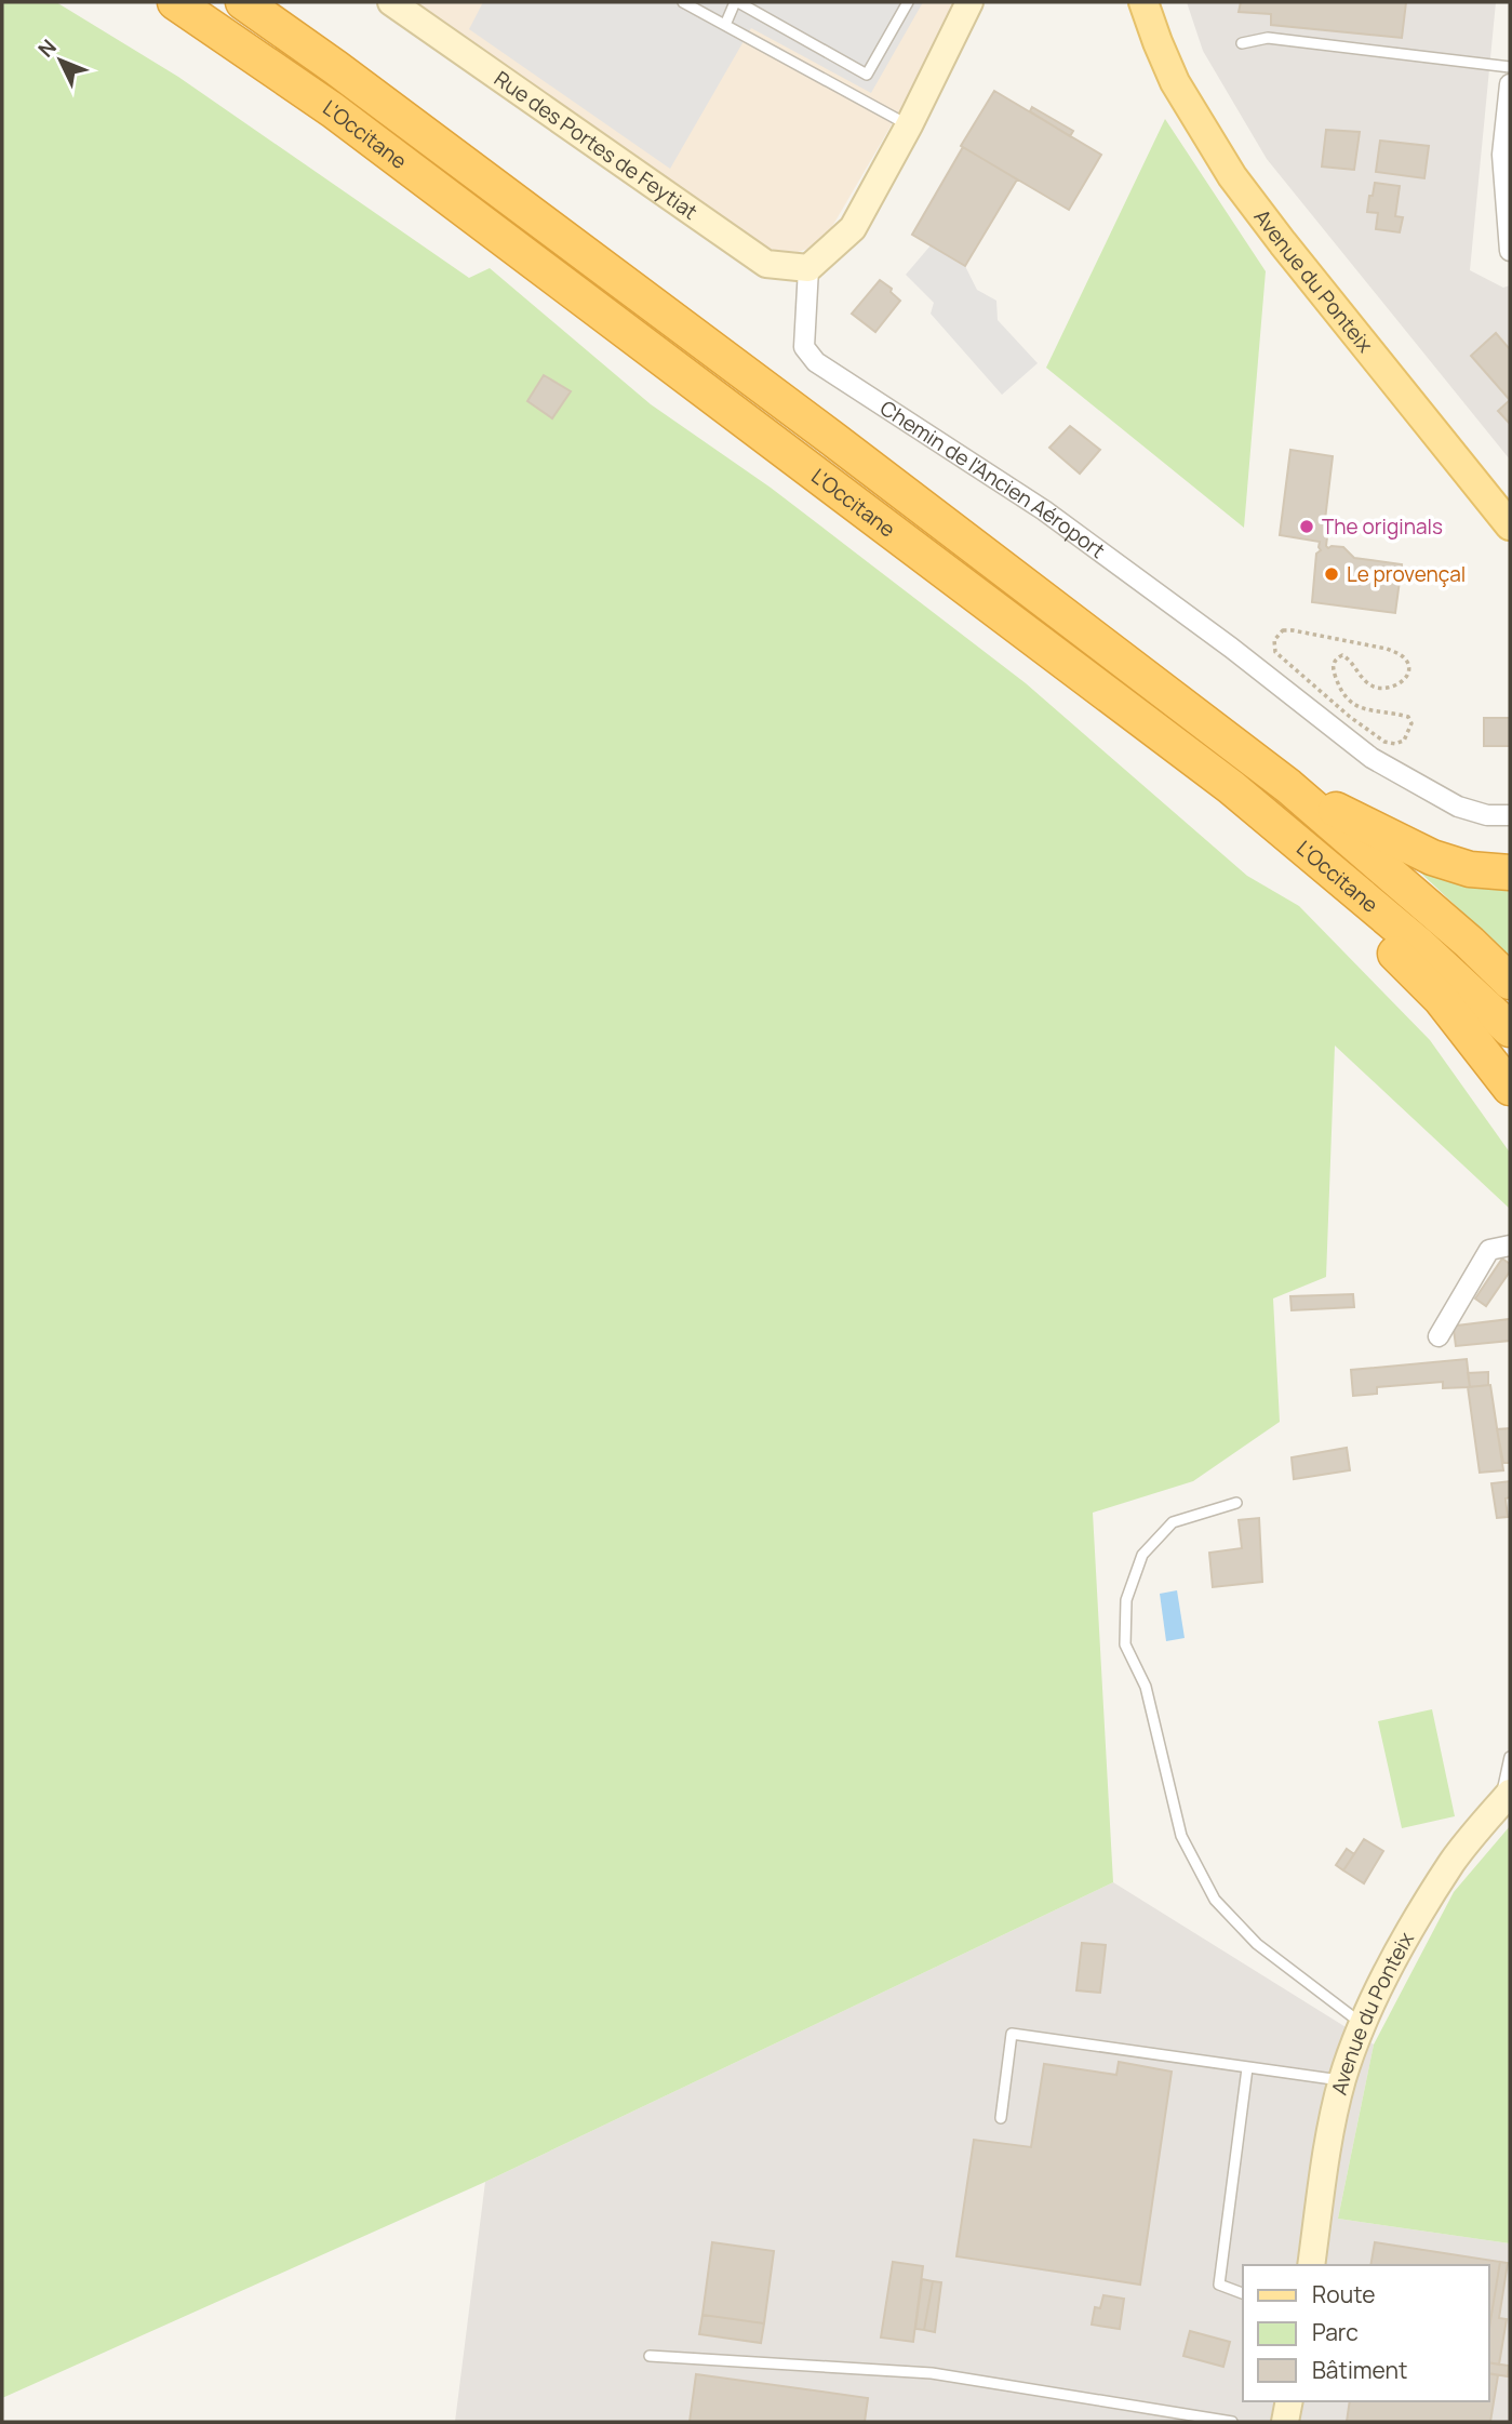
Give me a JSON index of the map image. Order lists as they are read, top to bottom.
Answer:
{
  "streets": {
    "highway": ["L'Occitane"],
    "main road": ["Avenue du Ponteix"],
    "street": ["Rue des Portes de Feytiat", "Chemin de l'Ancien Aéroport"]
  },
  "crossings": [
    ["Rue des Portes de Feytiat", "Chemin de l'Ancien Aéroport"]
  ],
  "places": ["The originals", "Le provençal"],
  "legend": ["Route", "Parc", "Bâtiment"],
  "north": "top left"
}
